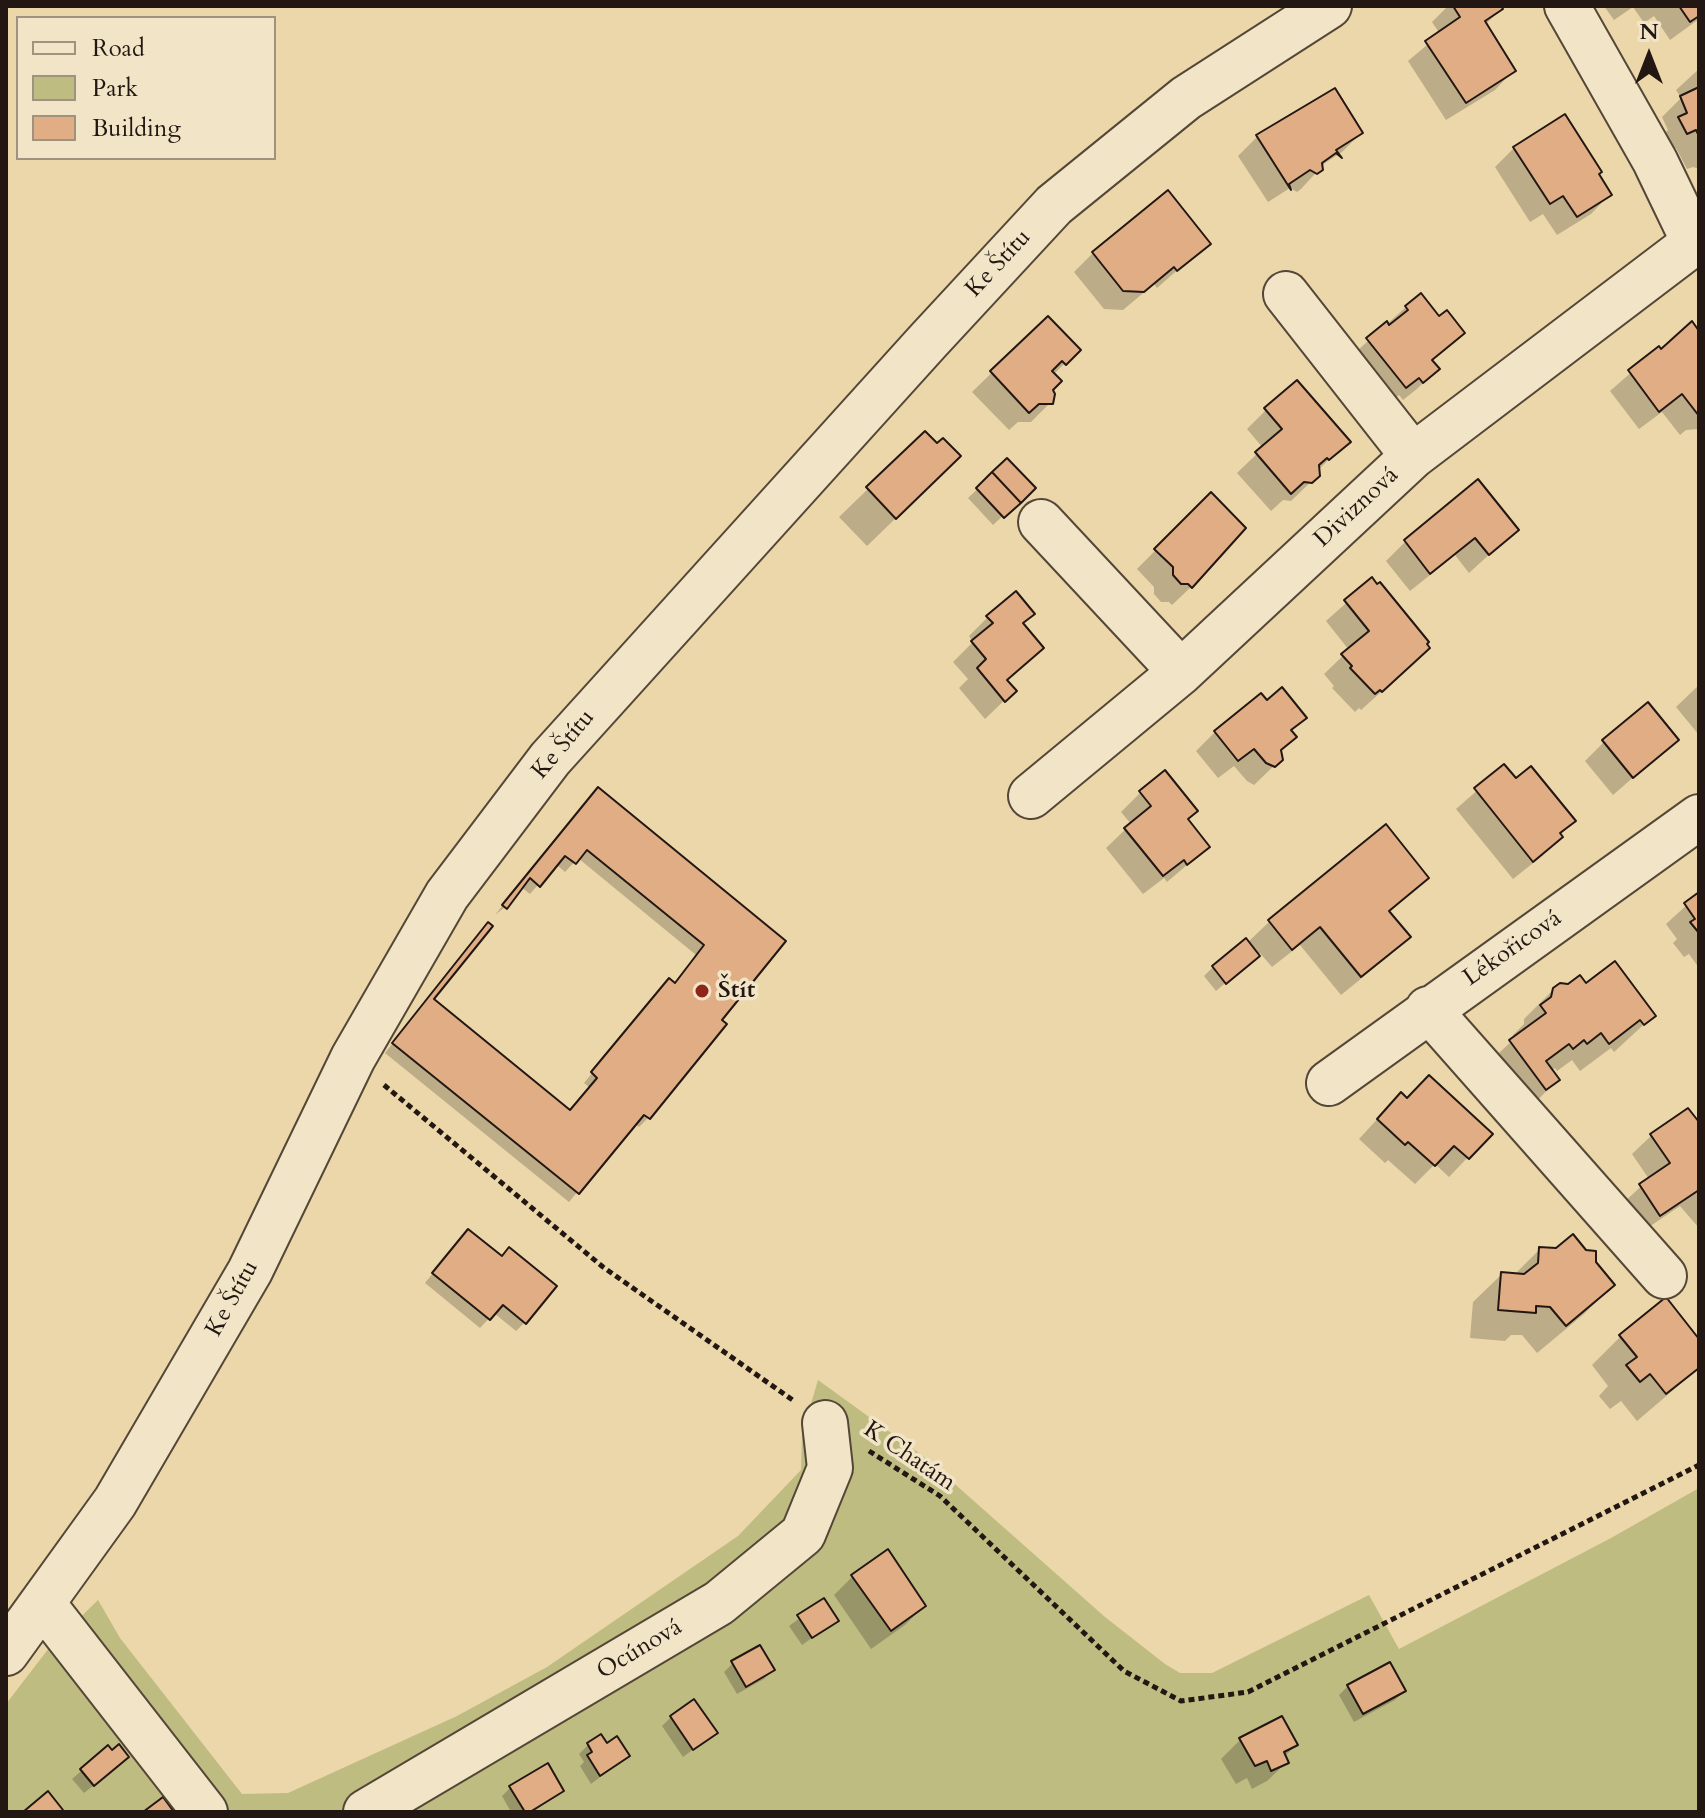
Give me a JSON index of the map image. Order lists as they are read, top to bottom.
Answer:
{
  "streets": {
    "street": [
      "Ke Štítu",
      "Diviznová",
      "Lékořicová",
      "Ocúnová"
    ],
    "path": ["K Chatám"]
  },
  "crossings": [
    ["Ke Štítu", "K Chatám"],
    ["K Chatám", "Ocúnová"]
  ],
  "places": ["Štít"],
  "legend": ["Road", "Park", "Building"],
  "north": "top"
}
